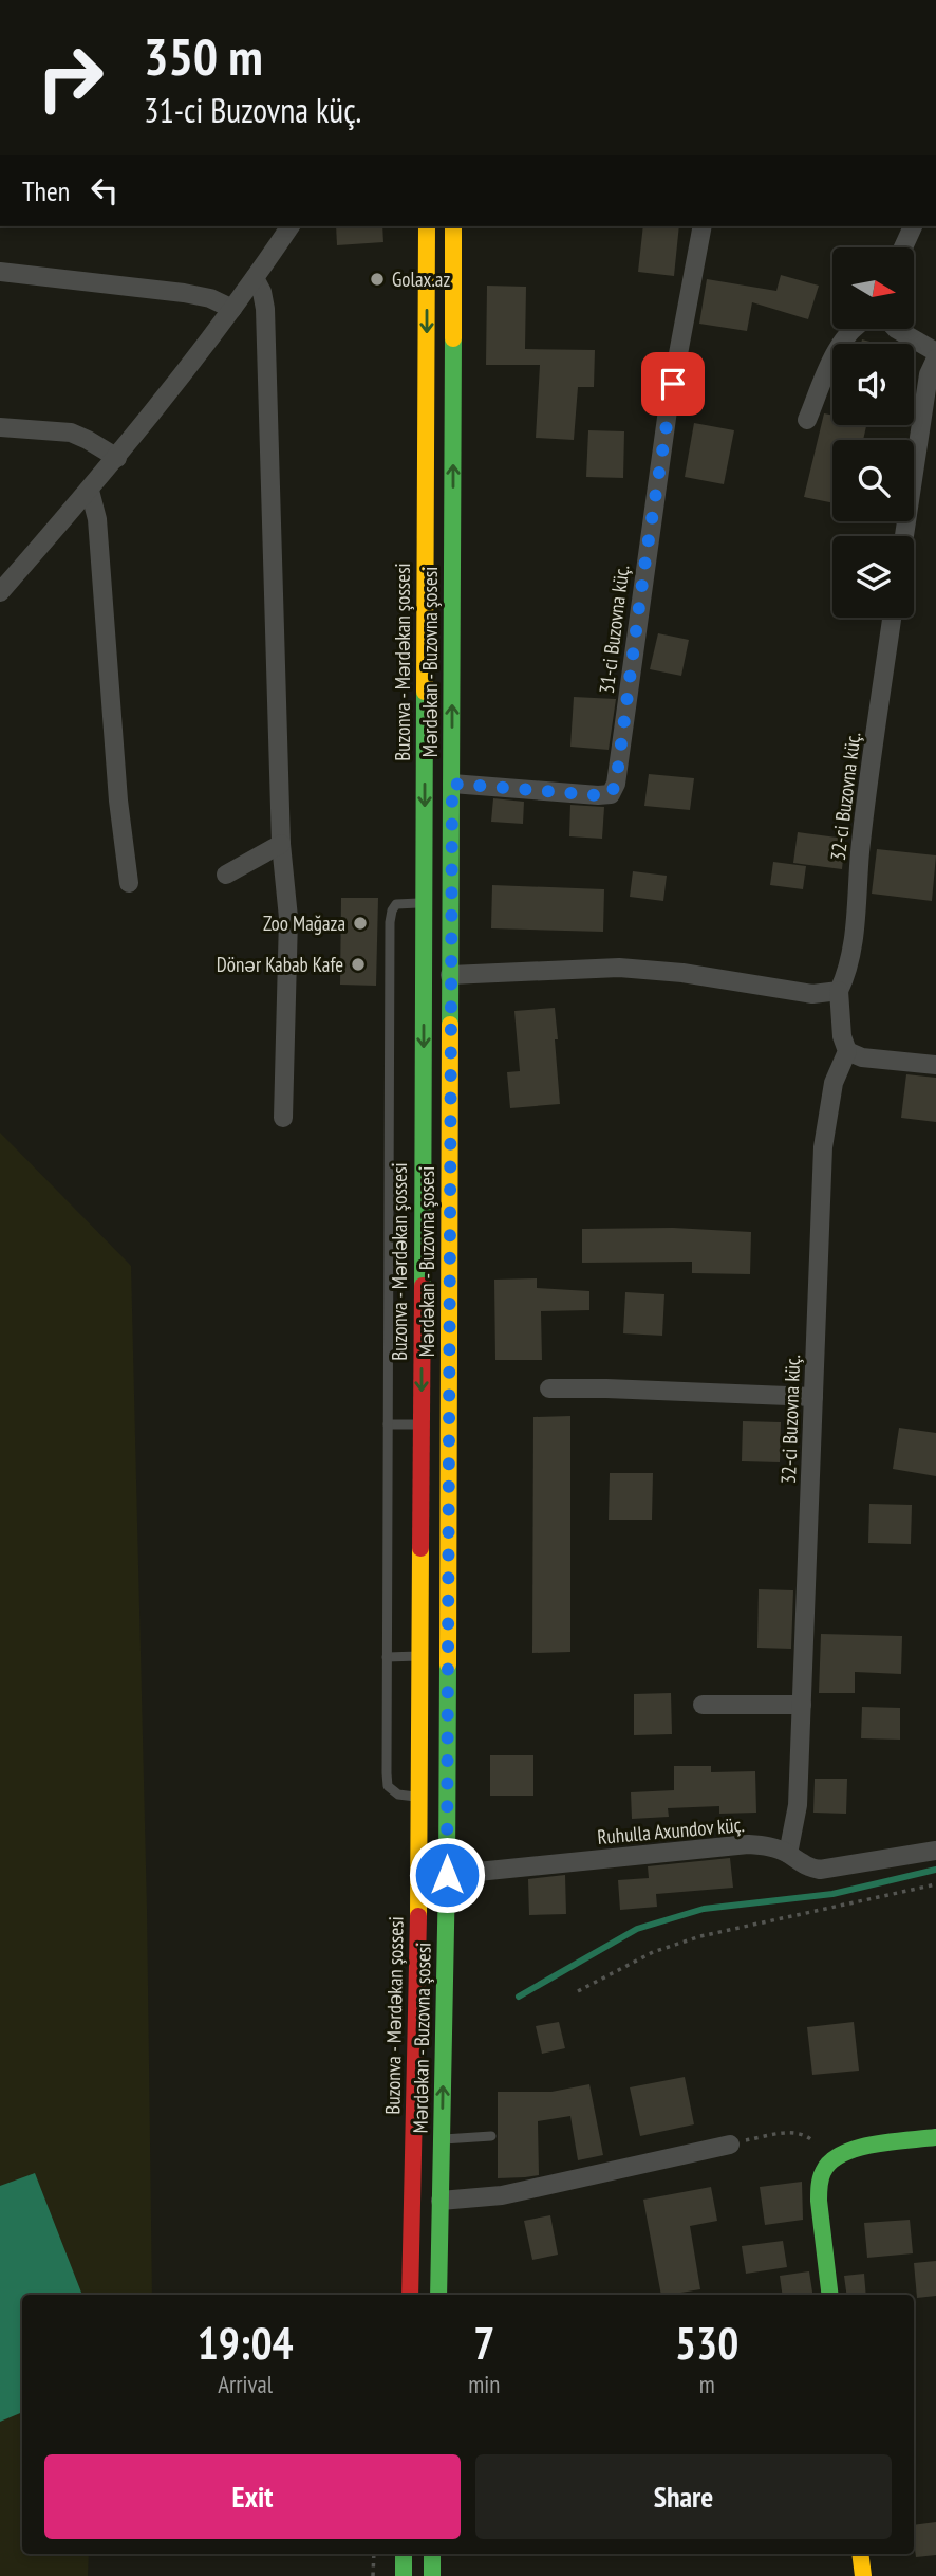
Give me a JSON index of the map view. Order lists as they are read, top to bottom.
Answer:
{
  "streets": {
    "main road": ["Buzonva - Mərdəkan şossesi", "Mərdəkan - Buzovna şosesi"],
    "street": ["31-ci Buzovna küç.", "32-ci Buzovna küç.", "Ruhulla Axundov küç."]
  },
  "crossings": [
    ["31-ci Buzovna küç.", "Mərdəkan - Buzovna şosesi"],
    ["Mərdəkan - Buzovna şosesi", "Ruhulla Axundov küç."],
    ["32-ci Buzovna küç.", "Ruhulla Axundov küç."]
  ],
  "one_way": ["Buzonva - Mərdəkan şossesi", "Mərdəkan - Buzovna şosesi"],
  "places": ["Golax.az", "Zoo Mağaza", "Dönər Kabab Kafe"],
  "north": "right",
  "page": {
    "turn": ["350 m", "31-ci Buzovna küç."],
    "then": "Then",
    "eta": [
      "19:04",
      "Arrival",
      "7",
      "min",
      "530",
      "m"
    ],
    "buttons": ["Exit", "Share"]
  }
}
